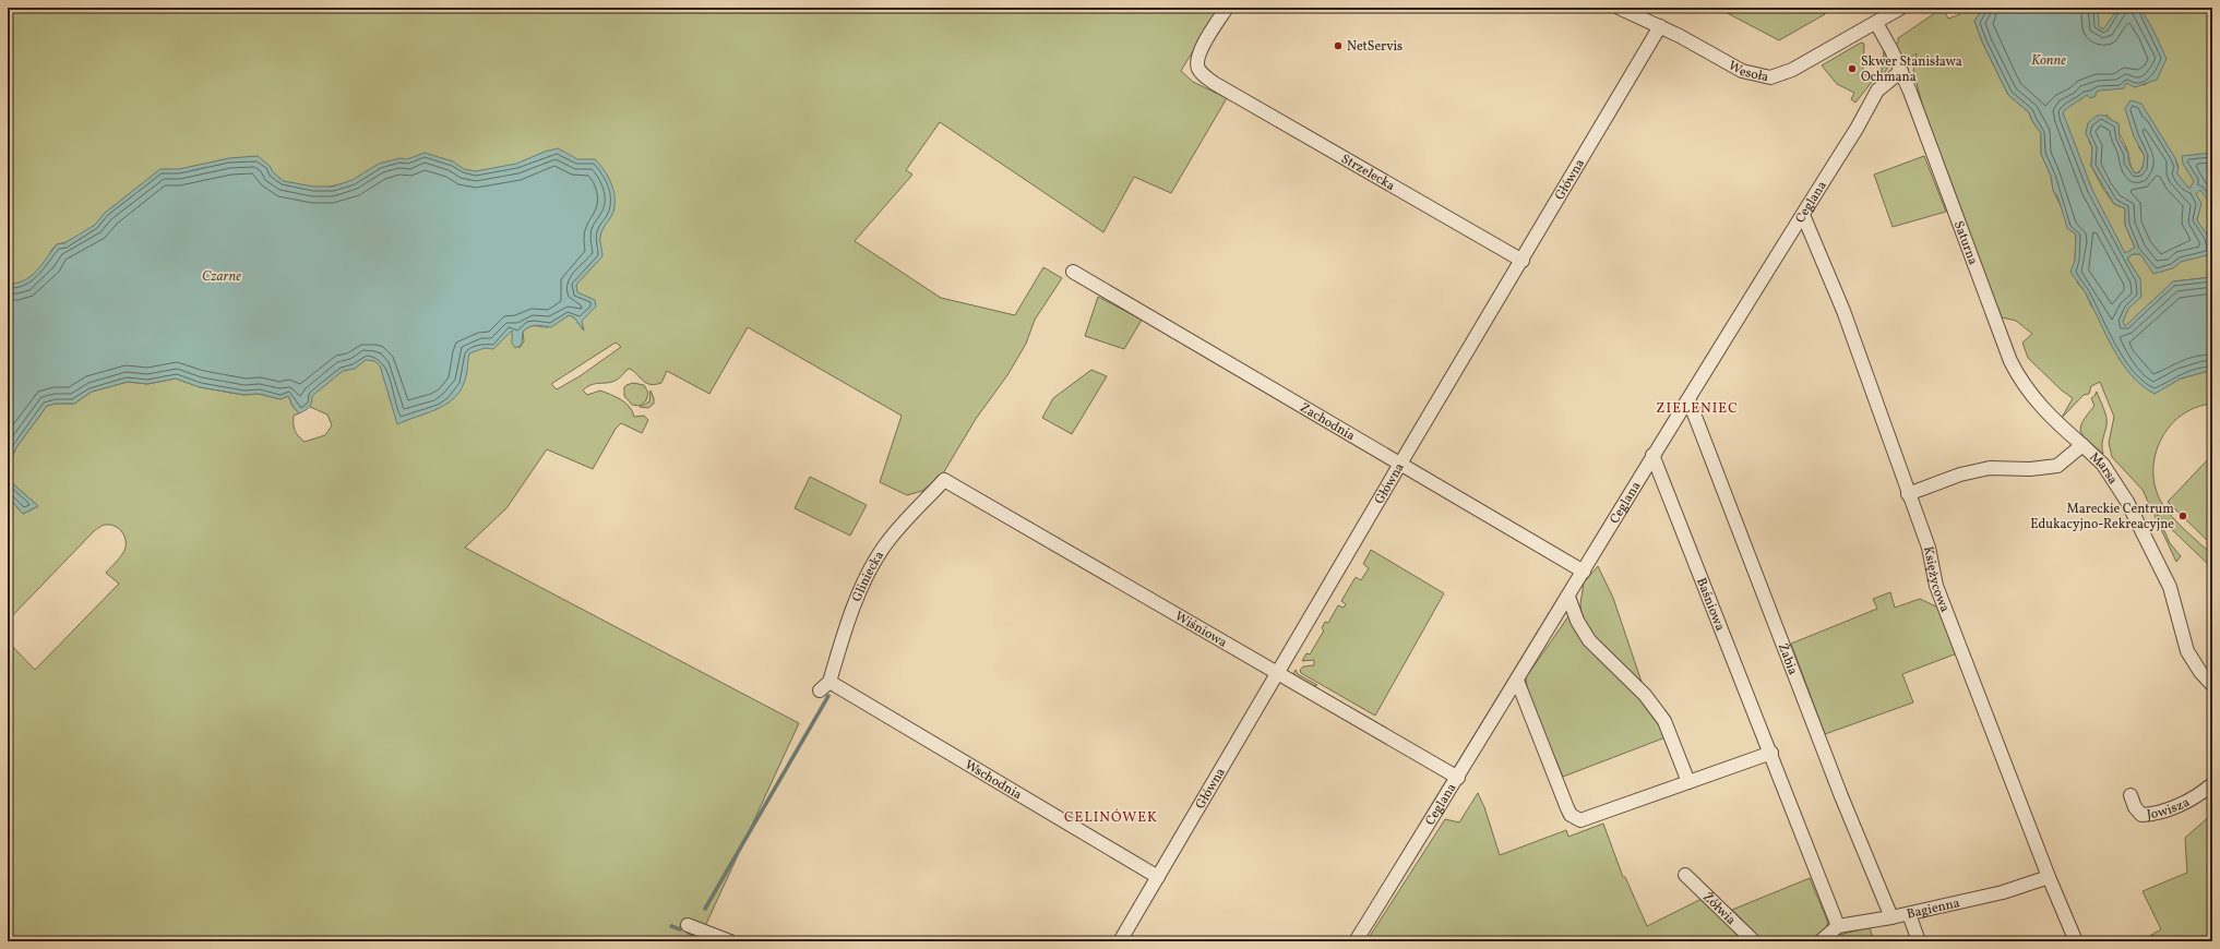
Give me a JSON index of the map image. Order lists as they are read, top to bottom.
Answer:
{
  "streets": {
    "street": [
      "Wesoła",
      "Strzelecka",
      "Główna",
      "Ceglana",
      "Saturna",
      "Zachodnia",
      "Marsa",
      "Gliniecka",
      "Księżycowa",
      "Baśniowa",
      "Wiśniowa",
      "Żabia",
      "Wschodnia",
      "Jowisza",
      "Żółwia",
      "Bagienna"
    ]
  },
  "crossings": [
    ["Wesoła", "Główna"],
    ["Wesoła", "Saturna"],
    ["Strzelecka", "Główna"],
    ["Główna", "Zachodnia"],
    ["Główna", "Wiśniowa"],
    ["Główna", "Wschodnia"],
    ["Ceglana", "Saturna"],
    ["Ceglana", "Zachodnia"],
    ["Ceglana", "Księżycowa"],
    ["Ceglana", "Baśniowa"],
    ["Ceglana", "Wiśniowa"],
    ["Ceglana", "Żabia"],
    ["Saturna", "Marsa"],
    ["Marsa", "Księżycowa"],
    ["Gliniecka", "Wiśniowa"],
    ["Gliniecka", "Wschodnia"],
    ["Księżycowa", "Bagienna"],
    ["Baśniowa", "Bagienna"],
    ["Żabia", "Bagienna"]
  ],
  "districts": ["ZIELENIEC", "CELINÓWEK"],
  "water": ["Konne", "Czarne"],
  "places": ["NetServis", "Skwer Stanisława Ochmana", "Mareckie Centrum Edukacyjno-Rekreacyjne"]
}
